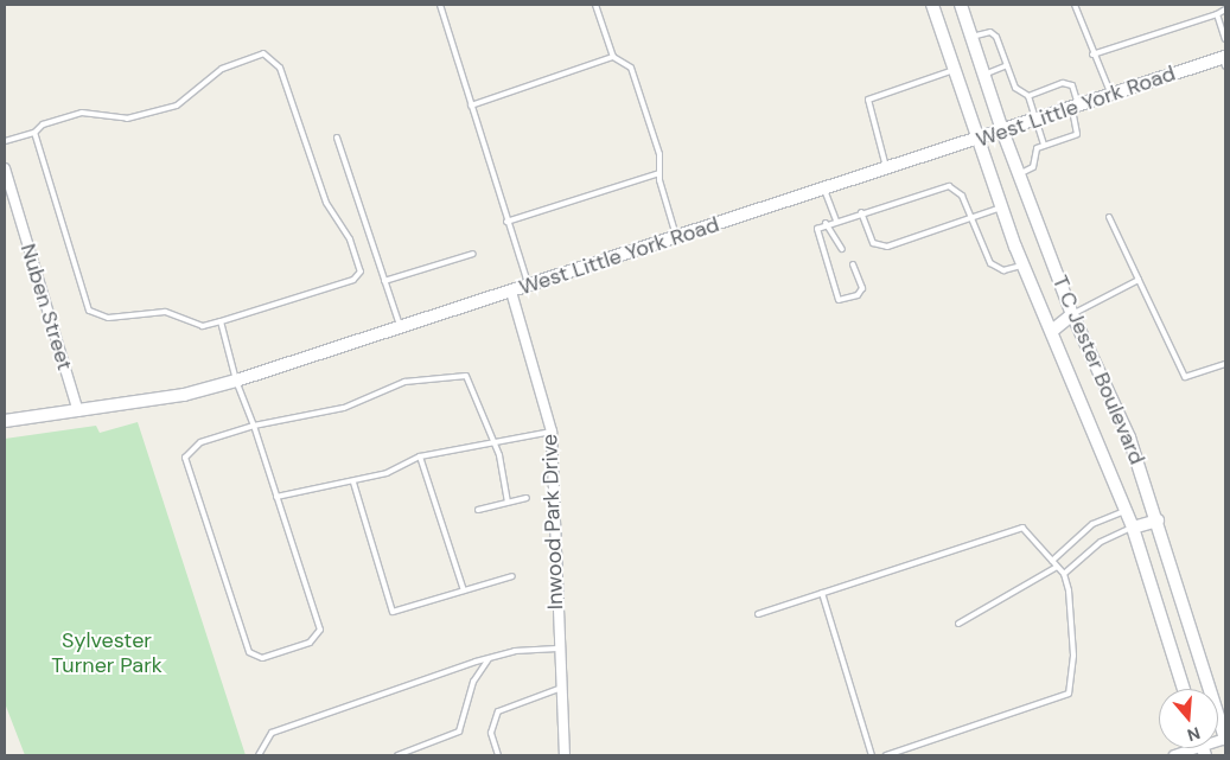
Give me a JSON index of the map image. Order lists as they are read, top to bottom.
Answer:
{
  "streets": {
    "main road": ["West Little York Road", "T C Jester Boulevard"],
    "street": ["Nuben Street", "Inwood Park Drive"]
  },
  "crossings": [
    ["West Little York Road", "Nuben Street"],
    ["West Little York Road", "T C Jester Boulevard"],
    ["West Little York Road", "Inwood Park Drive"]
  ],
  "parks": ["Sylvester Turner Park"],
  "north": "bottom"
}
